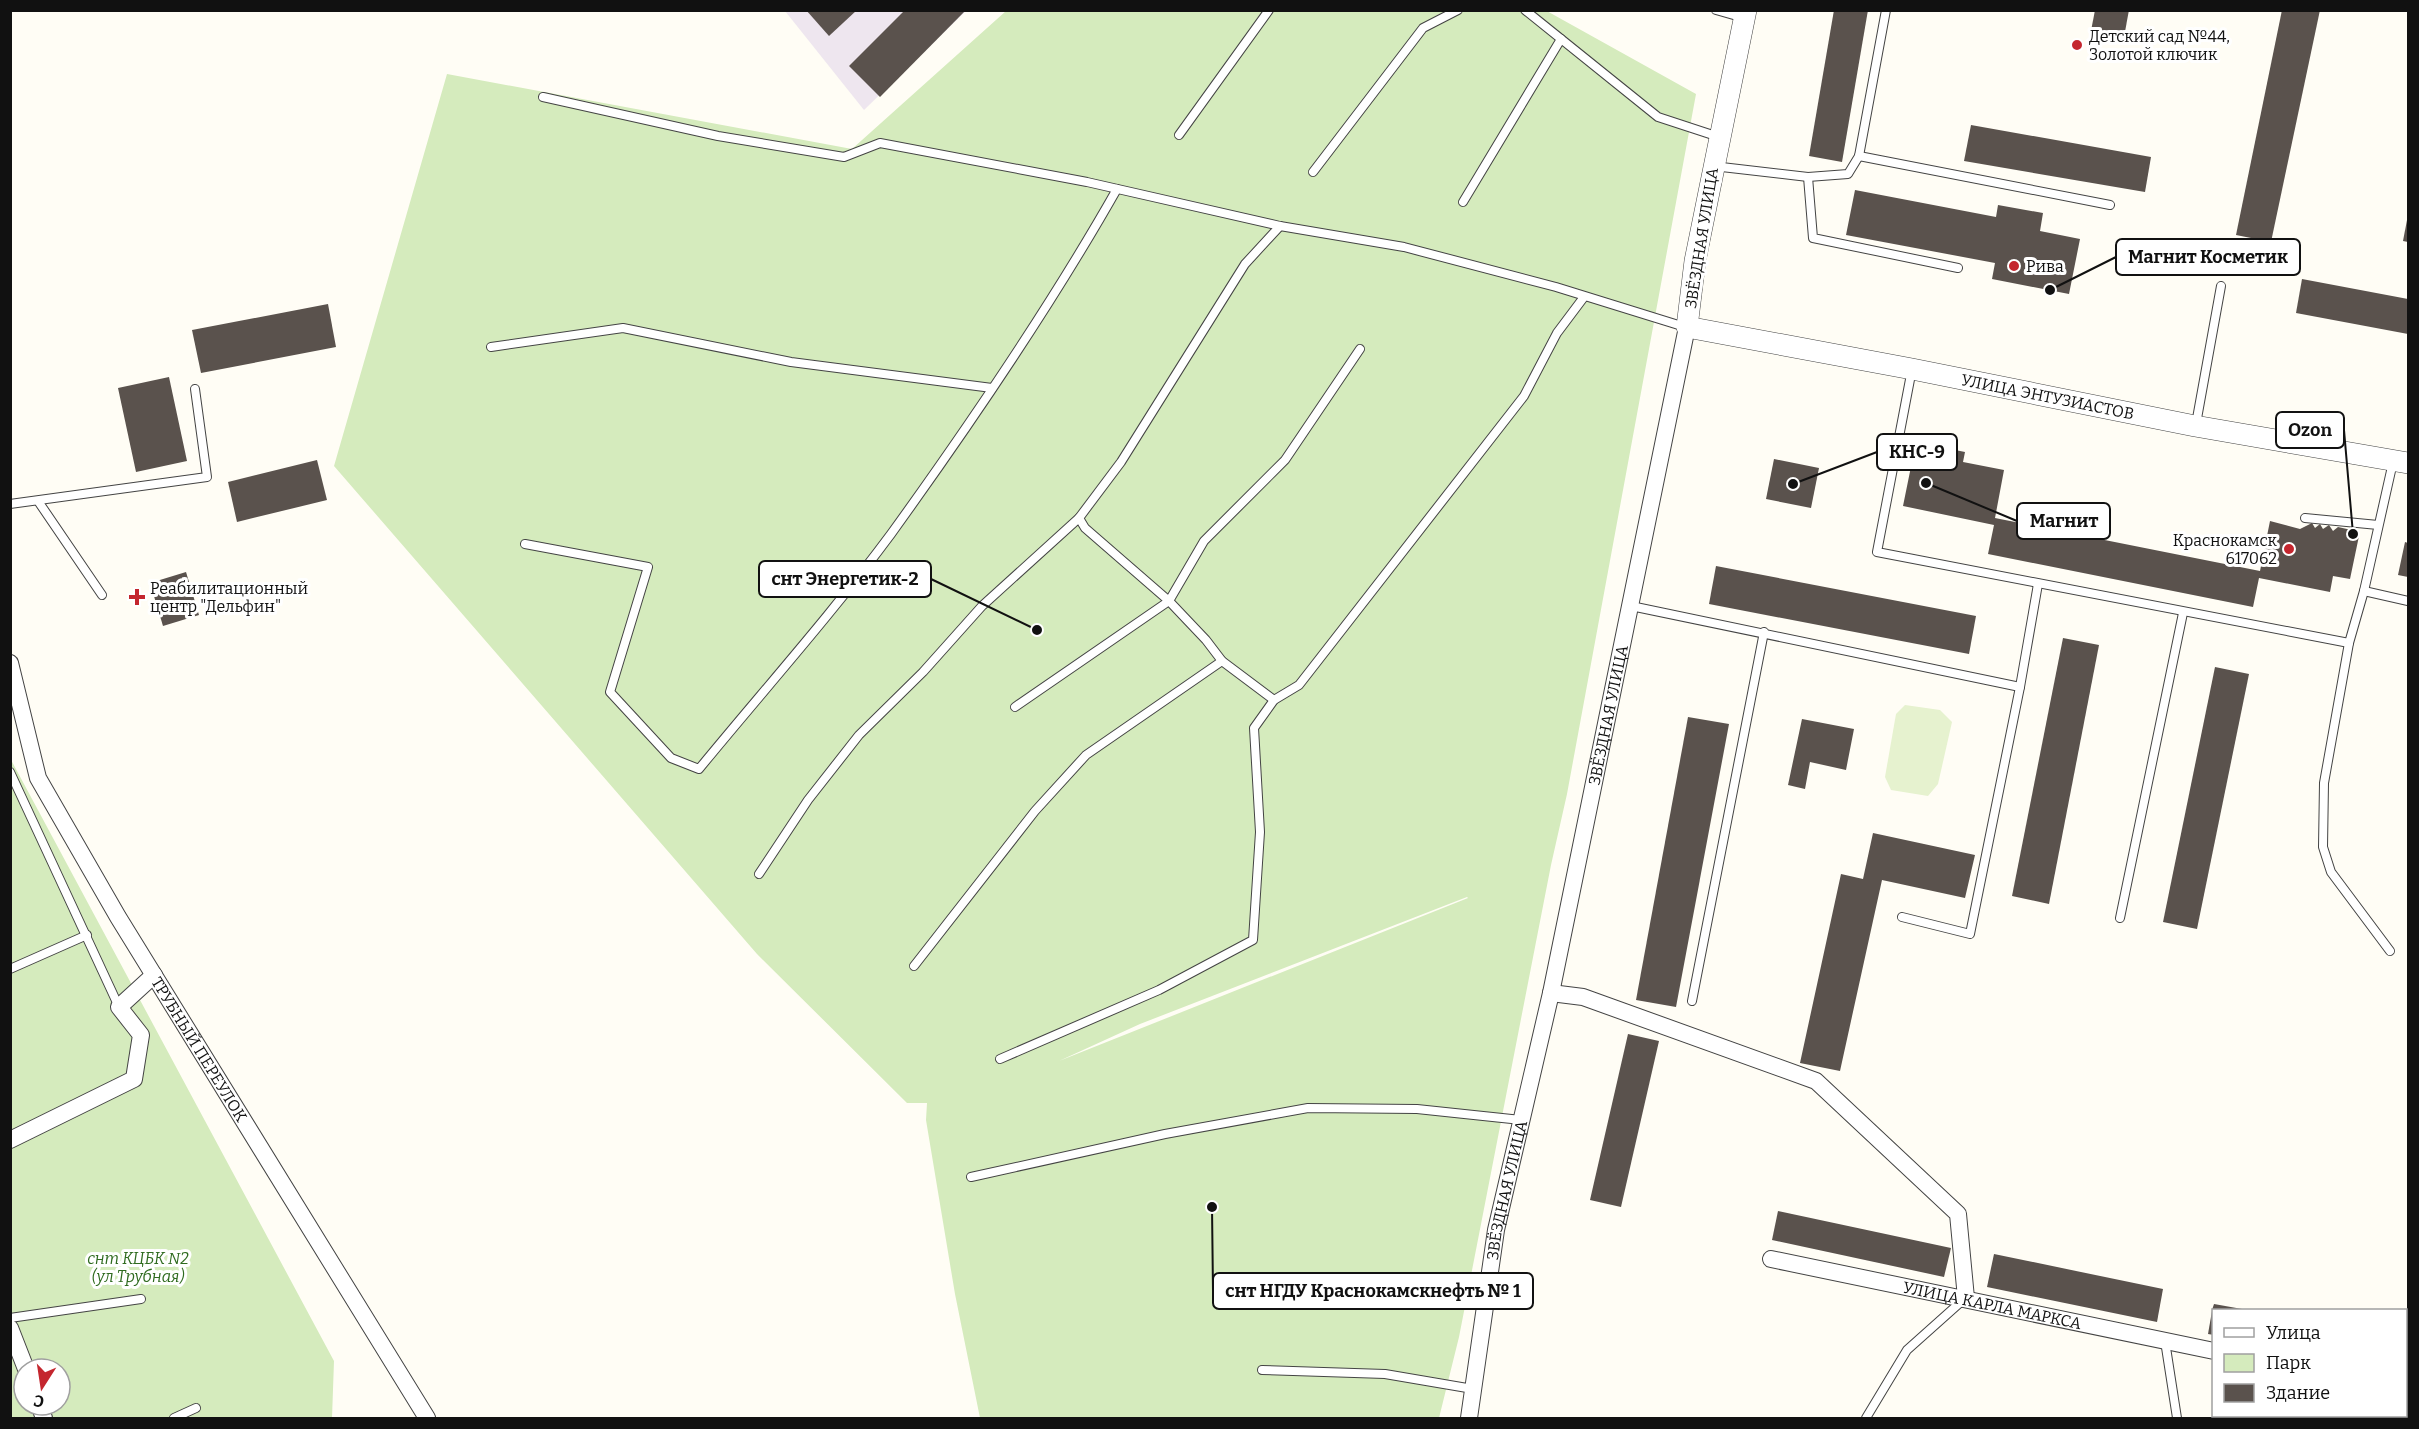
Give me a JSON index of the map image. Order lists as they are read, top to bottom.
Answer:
{
  "streets": {
    "street": [
      "ЗВЁЗДНАЯ УЛИЦА",
      "УЛИЦА ЭНТУЗИАСТОВ",
      "ТРУБНЫЙ ПЕРЕУЛОК",
      "УЛИЦА КАРЛА МАРКСА"
    ]
  },
  "crossings": [
    ["ЗВЁЗДНАЯ УЛИЦА", "УЛИЦА ЭНТУЗИАСТОВ"]
  ],
  "parks": ["снт КЦБК N2 (ул Трубная)"],
  "places": {
    "other": [
      "Детский сад №44, Золотой ключик",
      "Рива",
      "Магнит Косметик",
      "Магнит",
      "КНС-9",
      "Ozon",
      "Краснокамск 617062",
      "снт Энергетик-2",
      "снт НГДУ Краснокамскнефть № 1"
    ],
    "health": ["Реабилитационный центр \"Дельфин\""]
  },
  "legend": ["Улица", "Парк", "Здание"],
  "north": "bottom"
}
